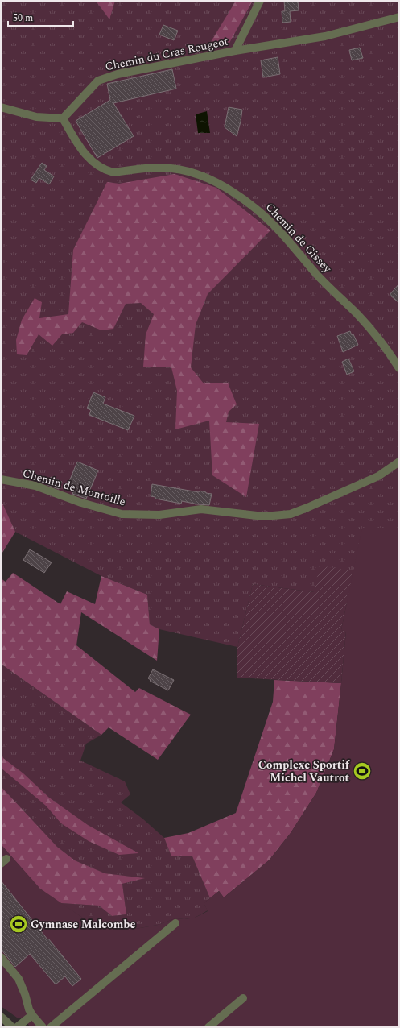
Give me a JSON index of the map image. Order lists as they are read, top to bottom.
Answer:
{
  "streets": {
    "street": ["Chemin du Cras Rougeot", "Chemin de Gissey", "Chemin de Montoille"]
  },
  "crossings": [
    ["Chemin du Cras Rougeot", "Chemin de Gissey"]
  ],
  "places": {
    "sports": ["Complexe Sportif Michel Vautrot", "Gymnase Malcombe"]
  },
  "scale_bar": "50 m"
}
